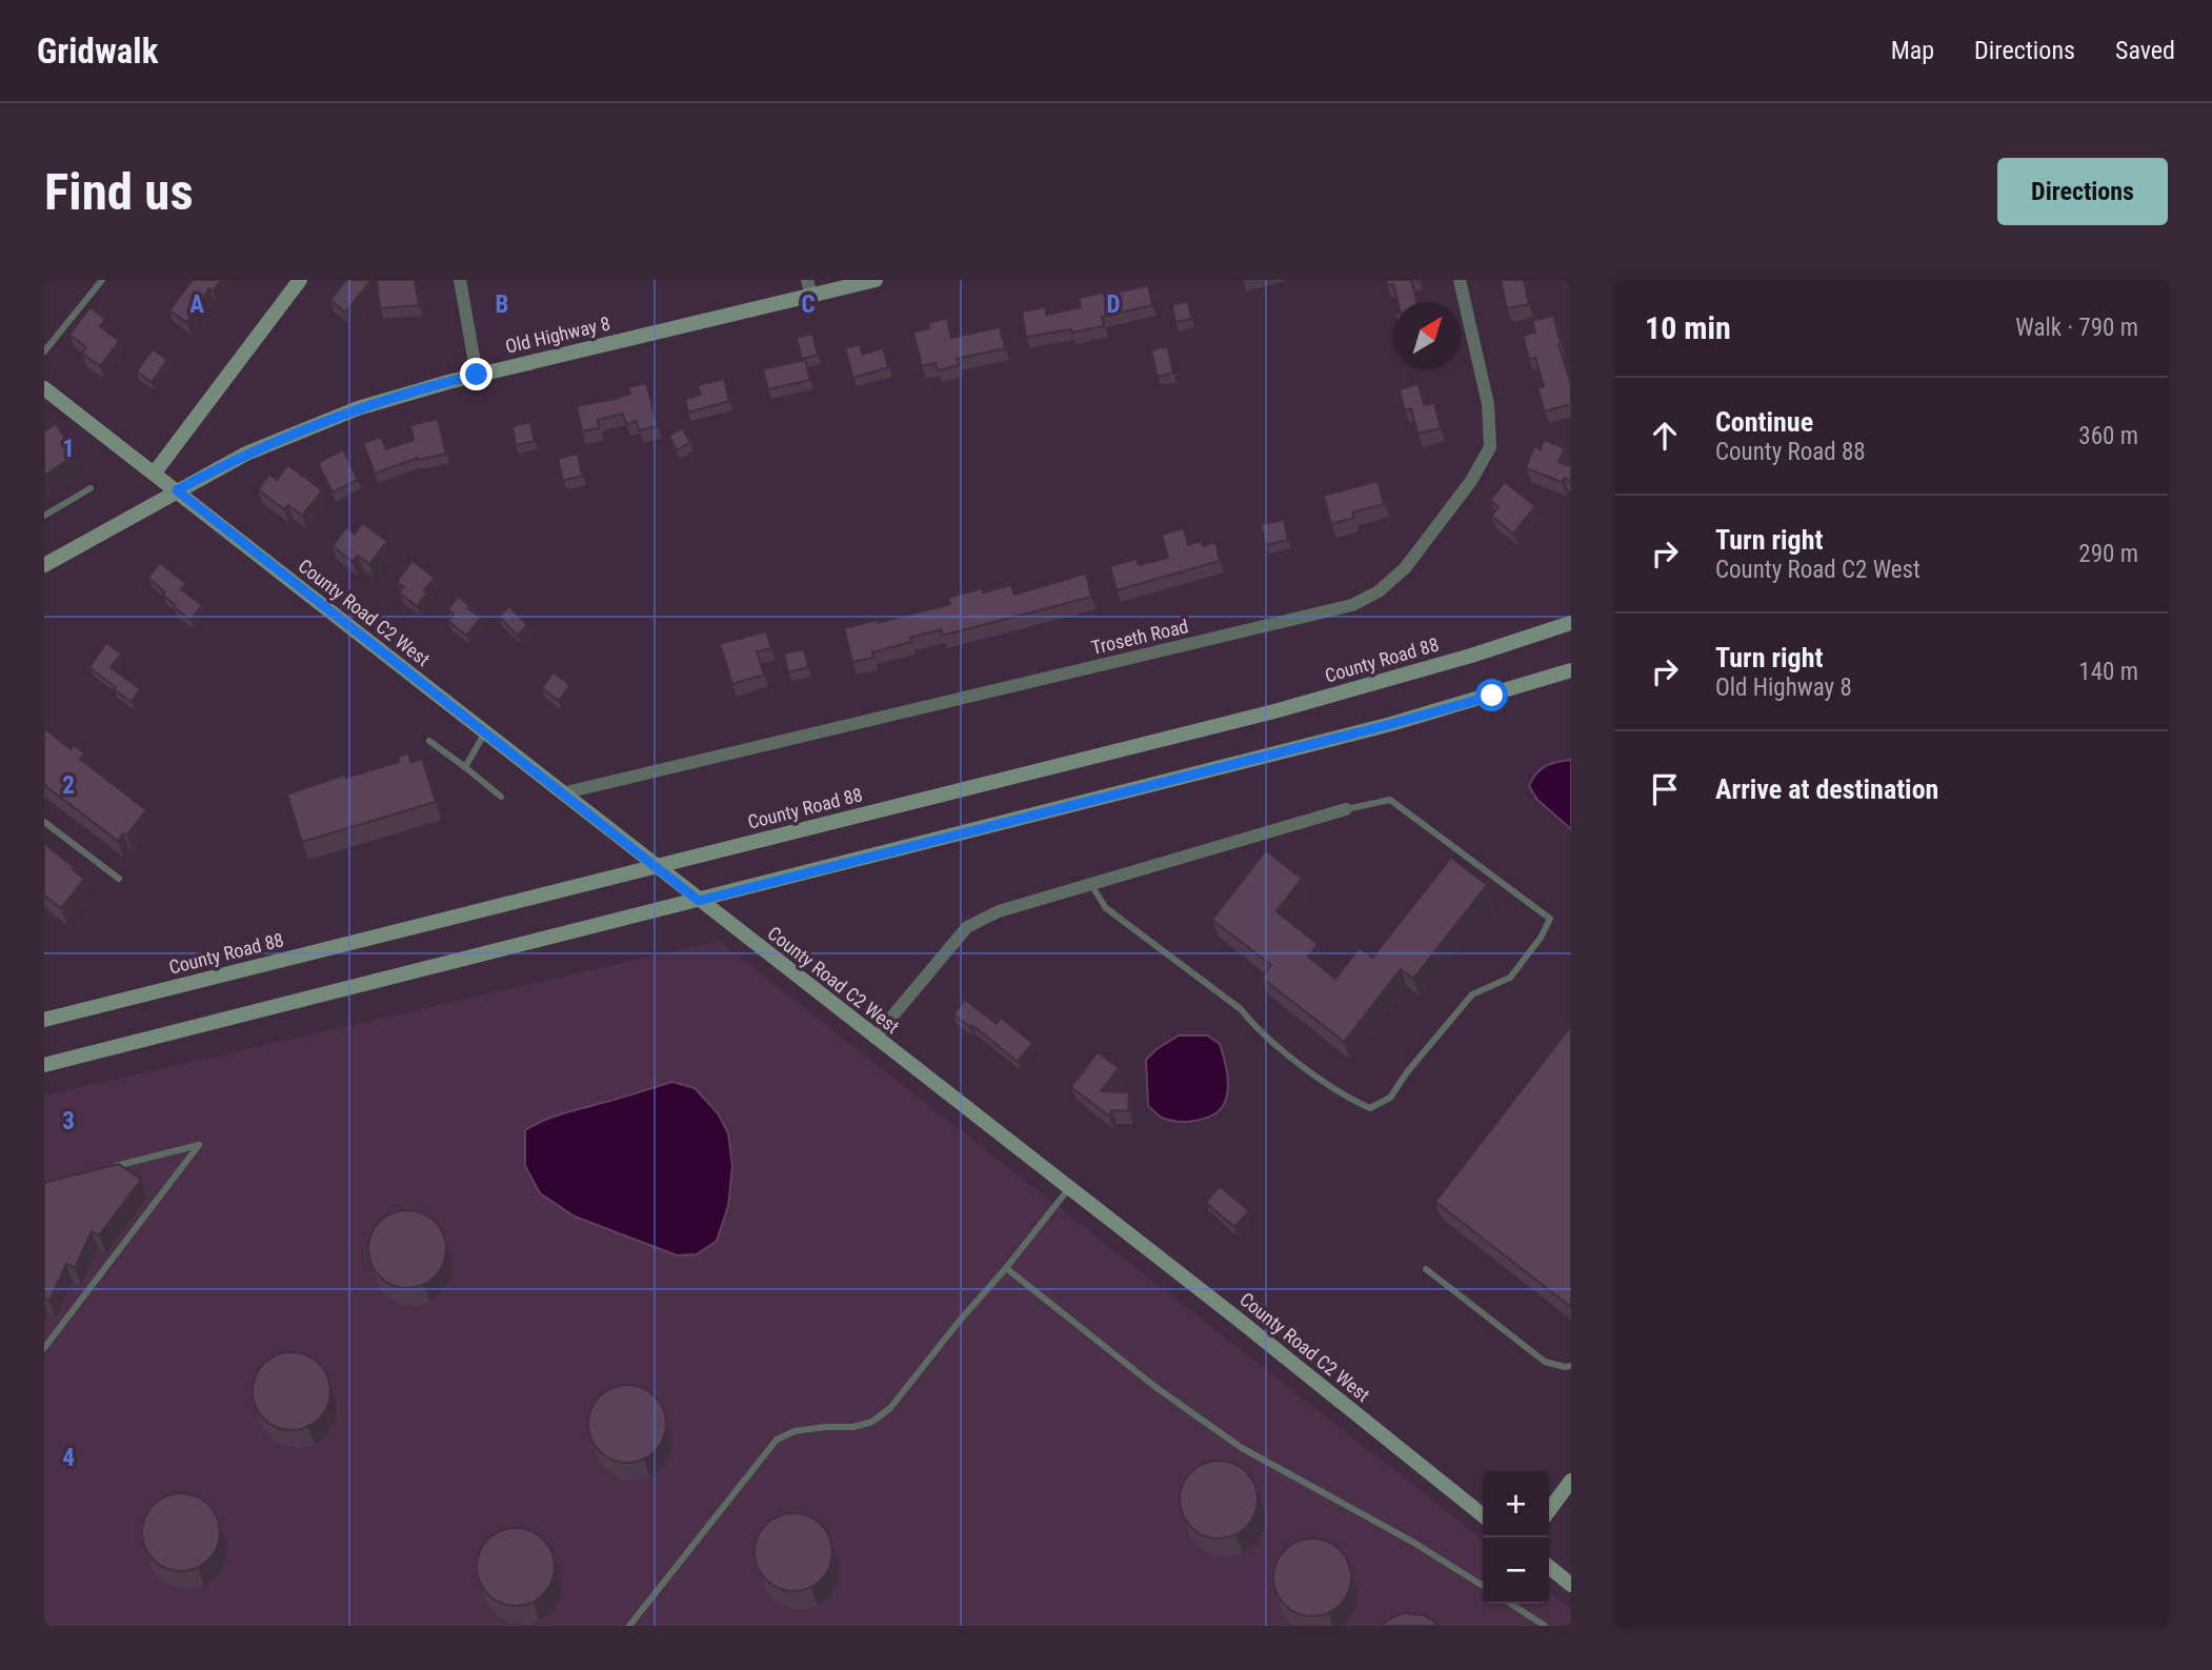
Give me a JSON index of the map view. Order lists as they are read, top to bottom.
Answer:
{
  "streets": {
    "main road": ["Old Highway 8", "County Road C2 West", "County Road 88"],
    "street": ["Troseth Road"]
  },
  "crossings": [
    ["Old Highway 8", "County Road C2 West"],
    ["County Road C2 West", "Troseth Road"],
    ["County Road C2 West", "County Road 88"]
  ],
  "north": "top right",
  "page": {
    "header": "Gridwalk",
    "nav": ["Map", "Directions", "Saved"],
    "buttons": "Directions",
    "title": "Find us",
    "heading": ["10 min", "Walk · 790 m"],
    "list": [
      ["Continue", "County Road 88", "360 m"],
      ["Turn right", "County Road C2 West", "290 m"],
      ["Turn right", "Old Highway 8", "140 m"],
      "Arrive at destination"
    ],
    "map_buttons": ["+", "−"]
  },
  "grid": {
    "columns": [
      "A",
      "B",
      "C",
      "D"
    ],
    "rows": [
      "1",
      "2",
      "3",
      "4"
    ]
  }
}
